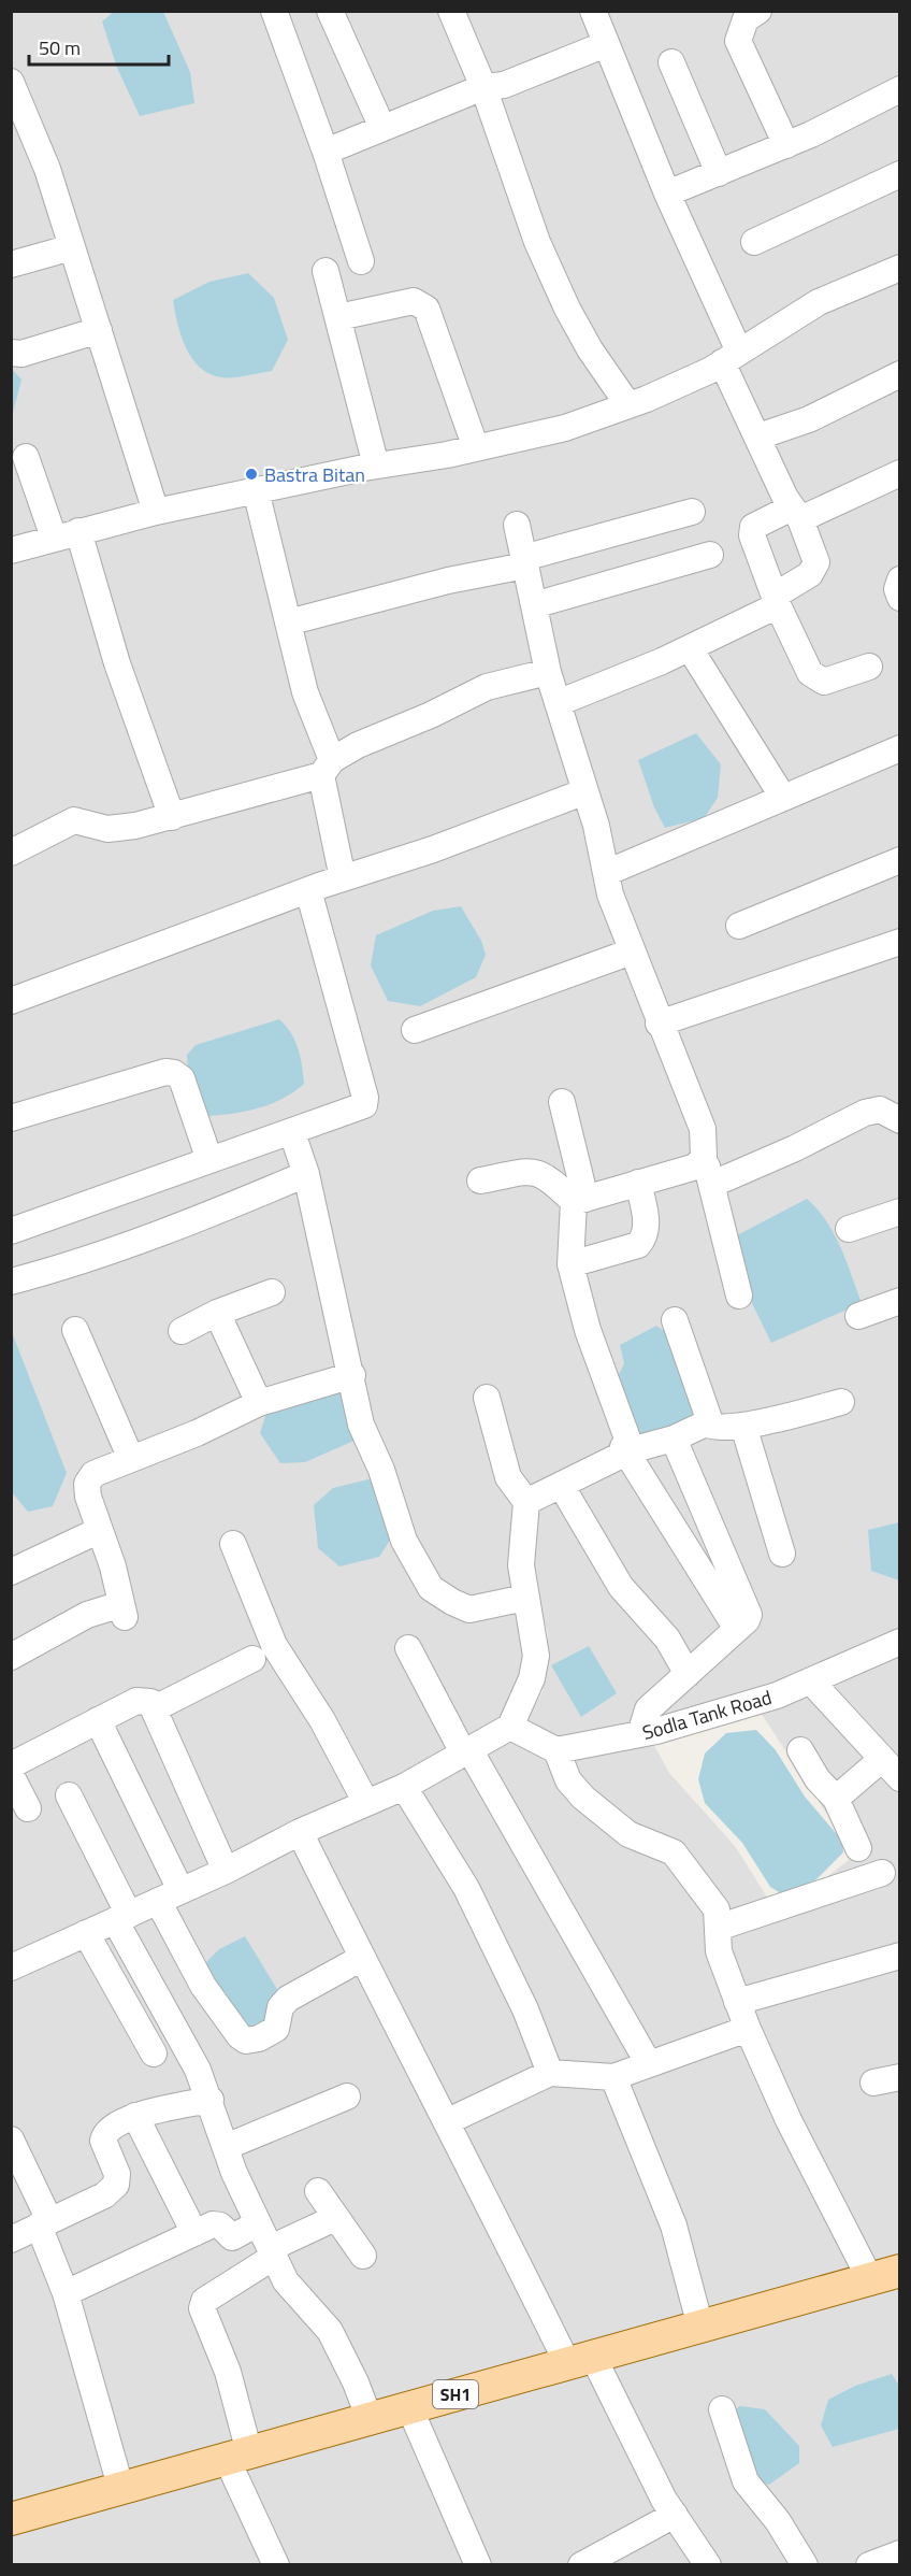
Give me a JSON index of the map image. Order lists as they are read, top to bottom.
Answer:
{
  "streets": {
    "main road": ["SH1"],
    "street": ["Sodla Tank Road"]
  },
  "places": ["Bastra Bitan"],
  "scale_bar": "50 m"
}
